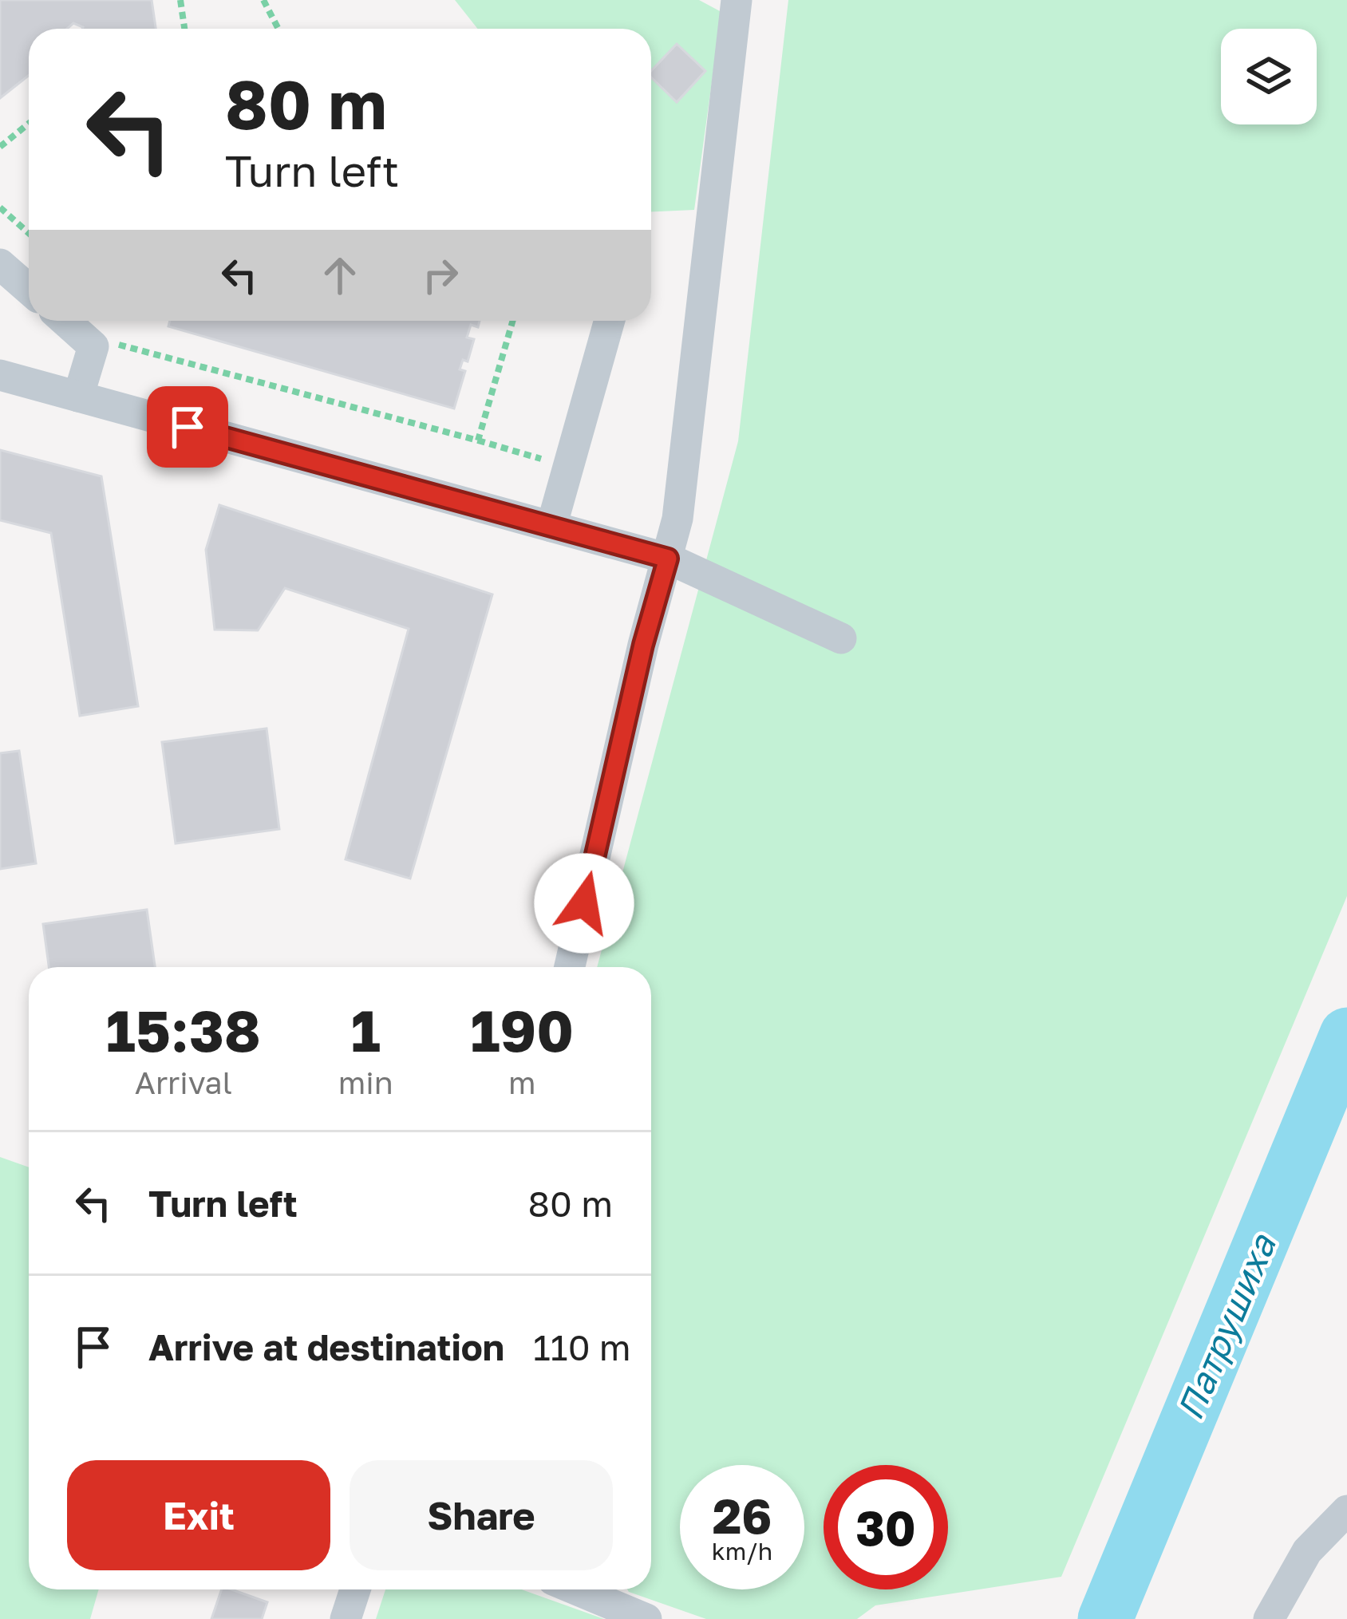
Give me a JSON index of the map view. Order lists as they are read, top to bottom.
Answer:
{
  "water": ["Патрушиха"],
  "page": {
    "turn": ["80 m", "Turn left"],
    "eta": [
      "15:38",
      "Arrival",
      "1",
      "min",
      "190",
      "m"
    ],
    "list": [
      {
        "name": "Turn left",
        "value": "80 m"
      },
      {
        "name": "Arrive at destination",
        "value": "110 m"
      }
    ],
    "buttons": ["Exit", "Share"],
    "speed": "26 km/h",
    "limit": "30"
  }
}
